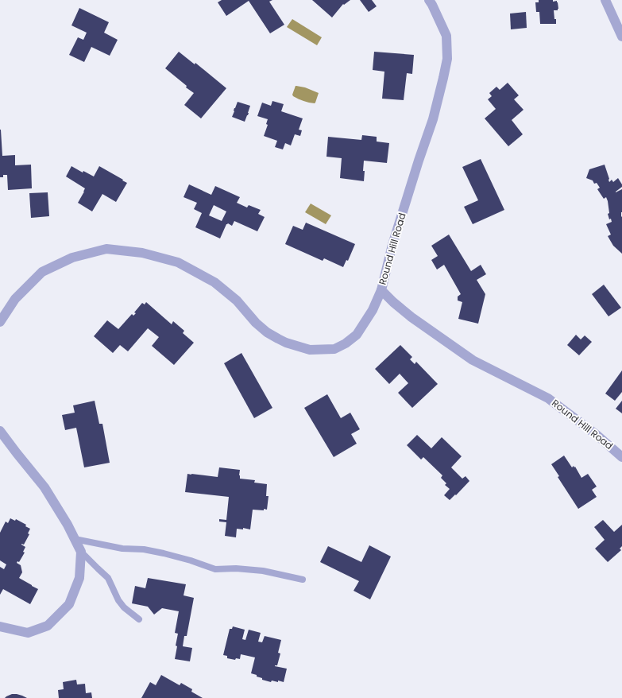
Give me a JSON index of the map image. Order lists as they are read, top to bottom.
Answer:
{
  "streets": {
    "street": ["Round Hill Road"]
  }
}
